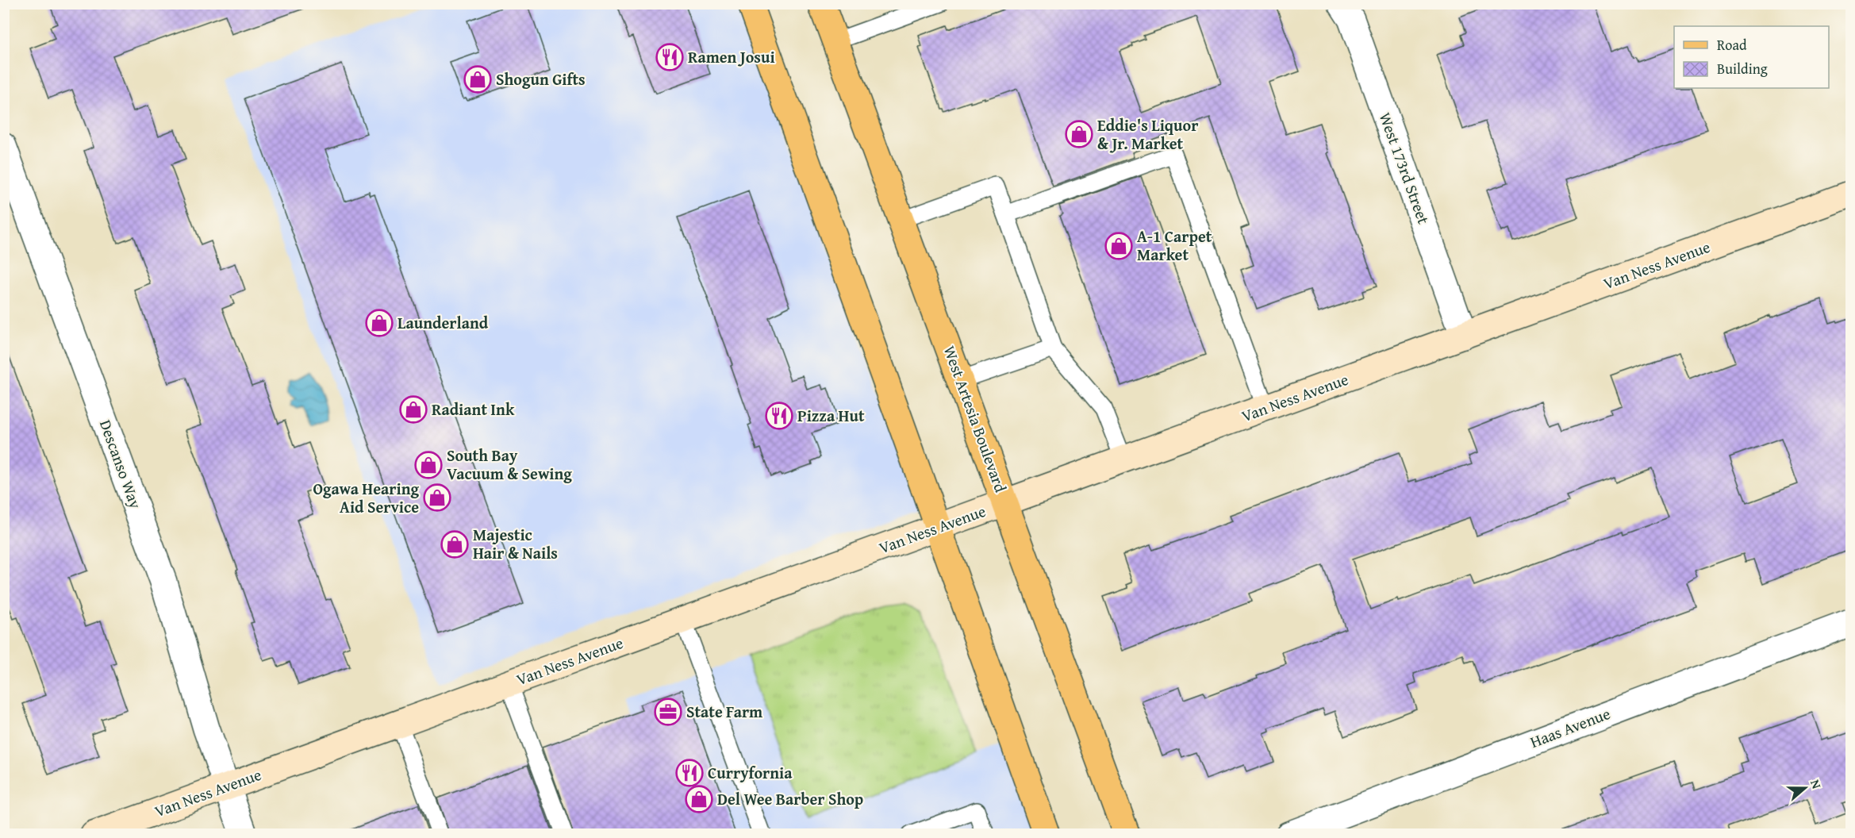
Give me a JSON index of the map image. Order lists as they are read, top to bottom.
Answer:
{
  "streets": {
    "main road": ["Van Ness Avenue", "West Artesia Boulevard"],
    "street": ["West 173rd Street", "Descanso Way", "Haas Avenue"]
  },
  "crossings": [
    ["West 173rd Street", "Van Ness Avenue"],
    ["Van Ness Avenue", "West Artesia Boulevard"],
    ["Van Ness Avenue", "Descanso Way"]
  ],
  "places": {
    "restaurant": ["Ramen Josui", "Pizza Hut", "Curryfornia"],
    "shop": [
      "Shogun Gifts",
      "Eddie's Liquor & Jr. Market",
      "A-1 Carpet Market",
      "Launderland",
      "Radiant Ink",
      "South Bay Vacuum & Sewing",
      "Ogawa Hearing Aid Service",
      "Majestic Hair & Nails",
      "Del Wee Barber Shop"
    ],
    "office": ["State Farm"]
  },
  "legend": ["Road", "Building"],
  "north": "right"
}
